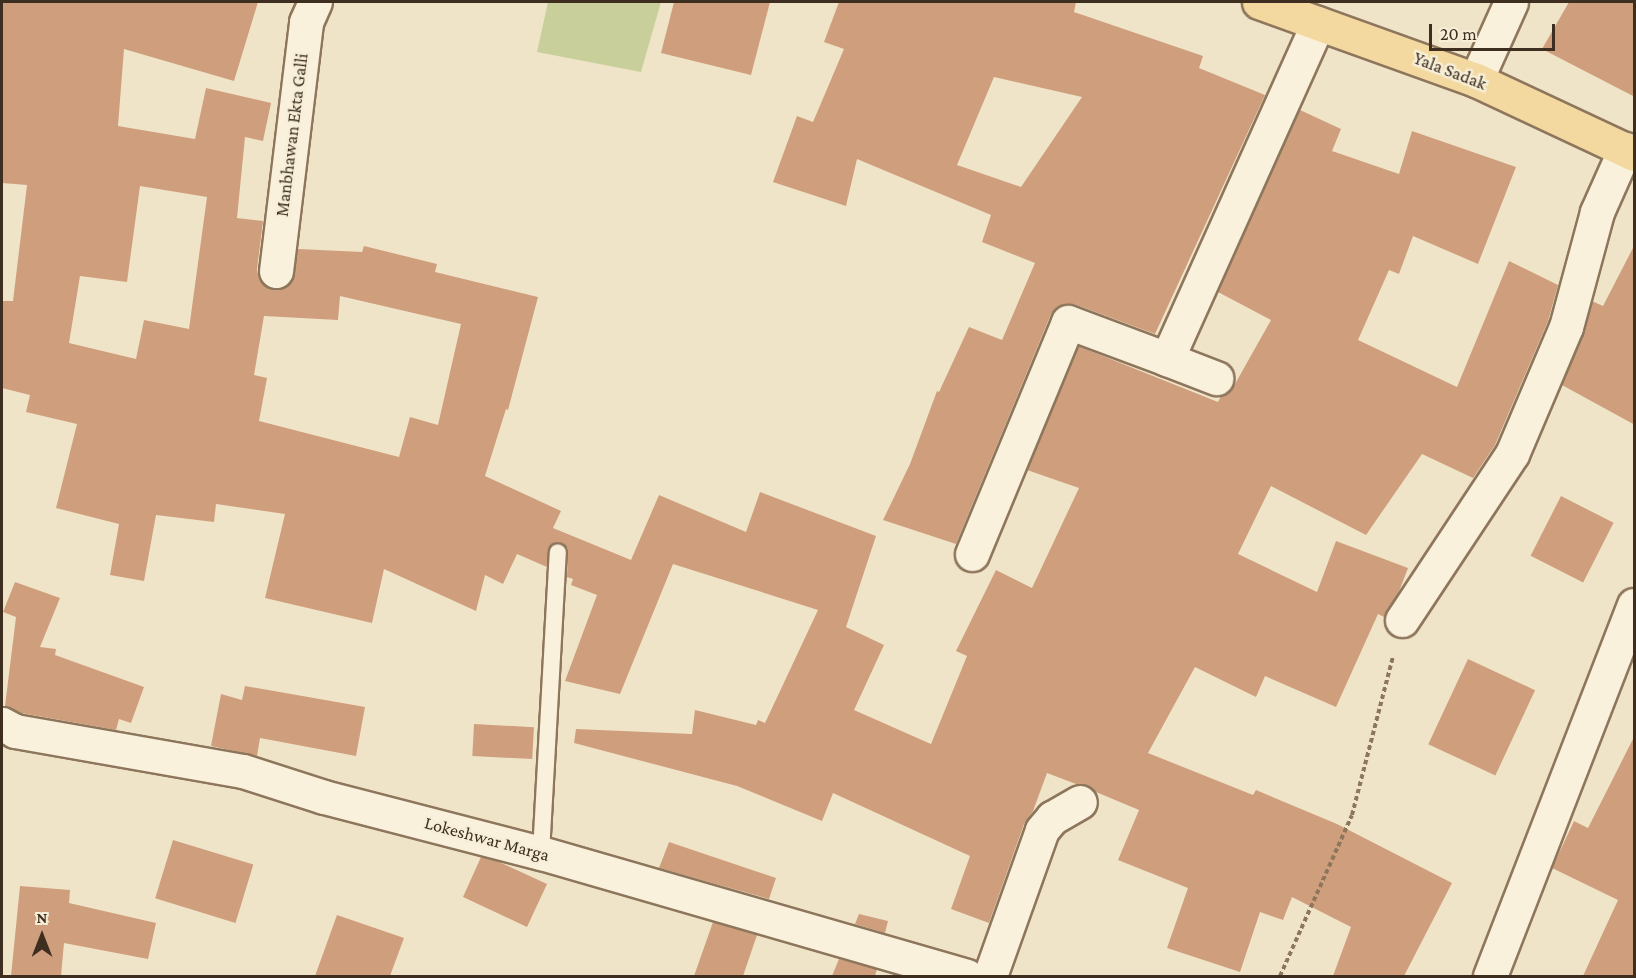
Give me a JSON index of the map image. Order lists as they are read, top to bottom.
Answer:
{
  "streets": {
    "main road": ["Yala Sadak"],
    "street": ["Manbhawan Ekta Galli", "Lokeshwar Marga"]
  },
  "scale_bar": "20 m",
  "north": "top"
}
